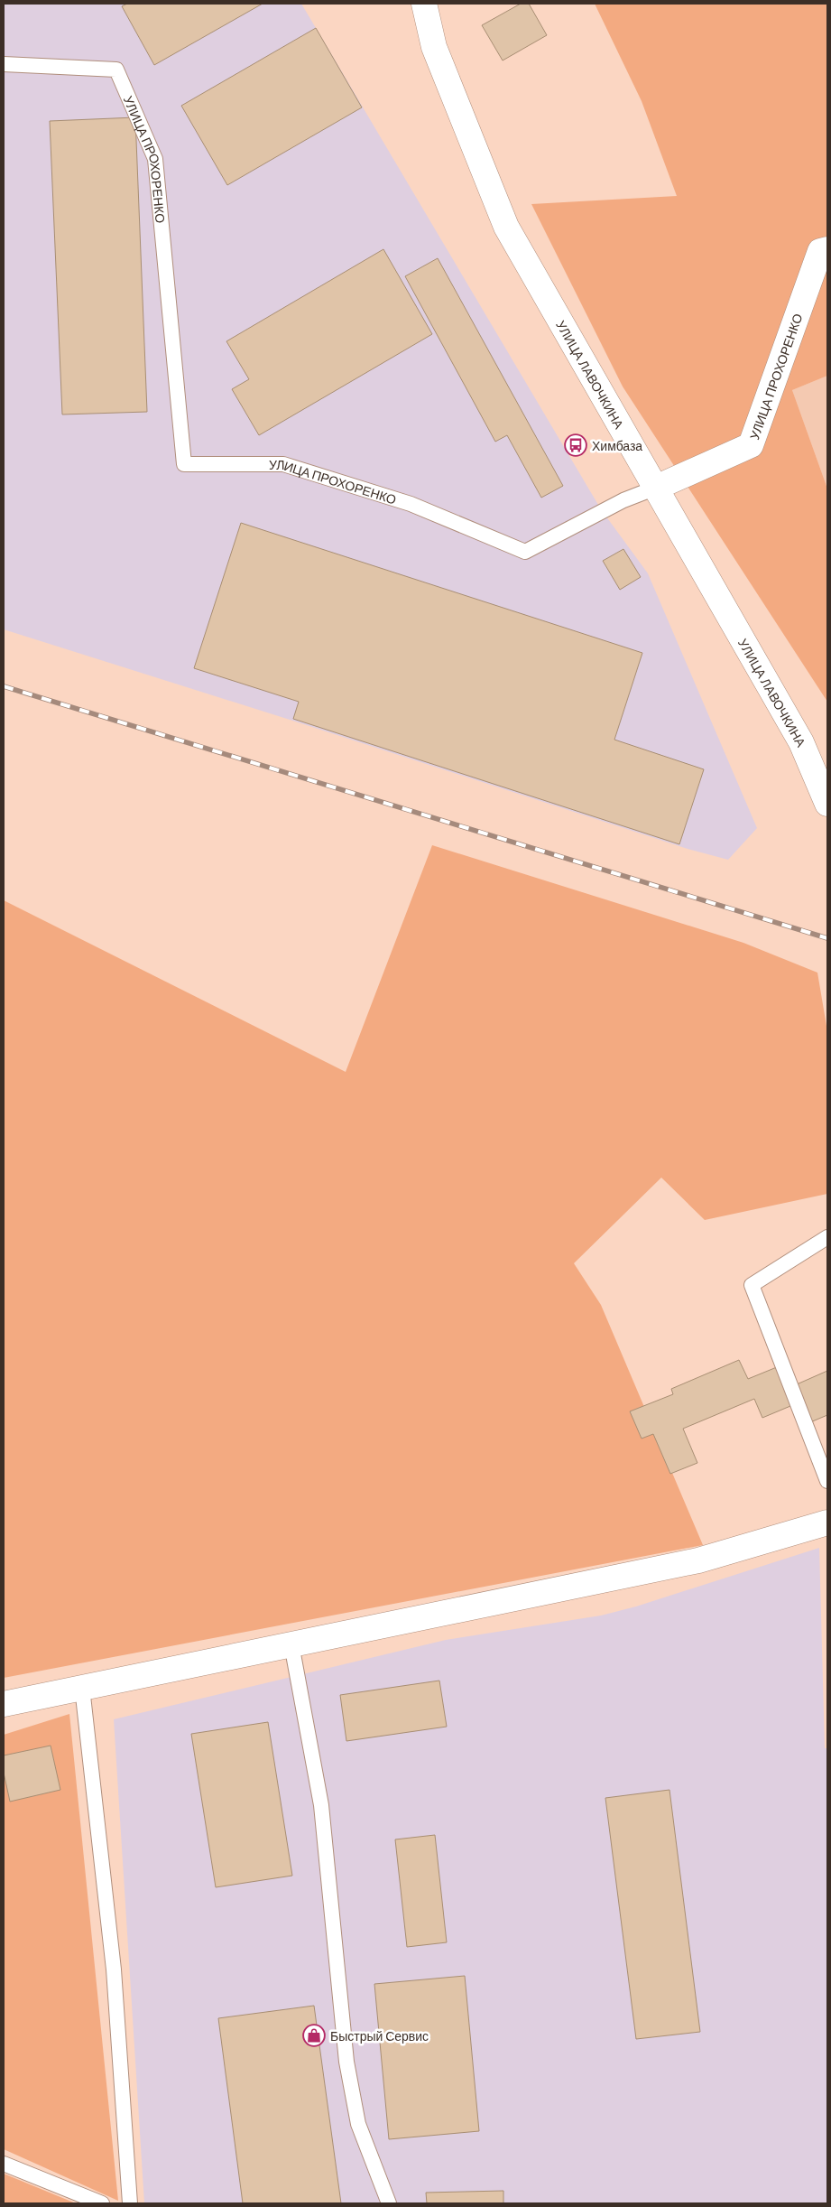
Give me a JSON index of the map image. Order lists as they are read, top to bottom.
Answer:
{
  "streets": {
    "street": ["УЛИЦА ПРОХОРЕНКО", "УЛИЦА ЛАВОЧКИНА"]
  },
  "crossings": [
    ["УЛИЦА ПРОХОРЕНКО", "УЛИЦА ЛАВОЧКИНА"]
  ],
  "places": {
    "bus stop": ["Химбаза"],
    "shop": ["Быстрый Сервис"]
  }
}
